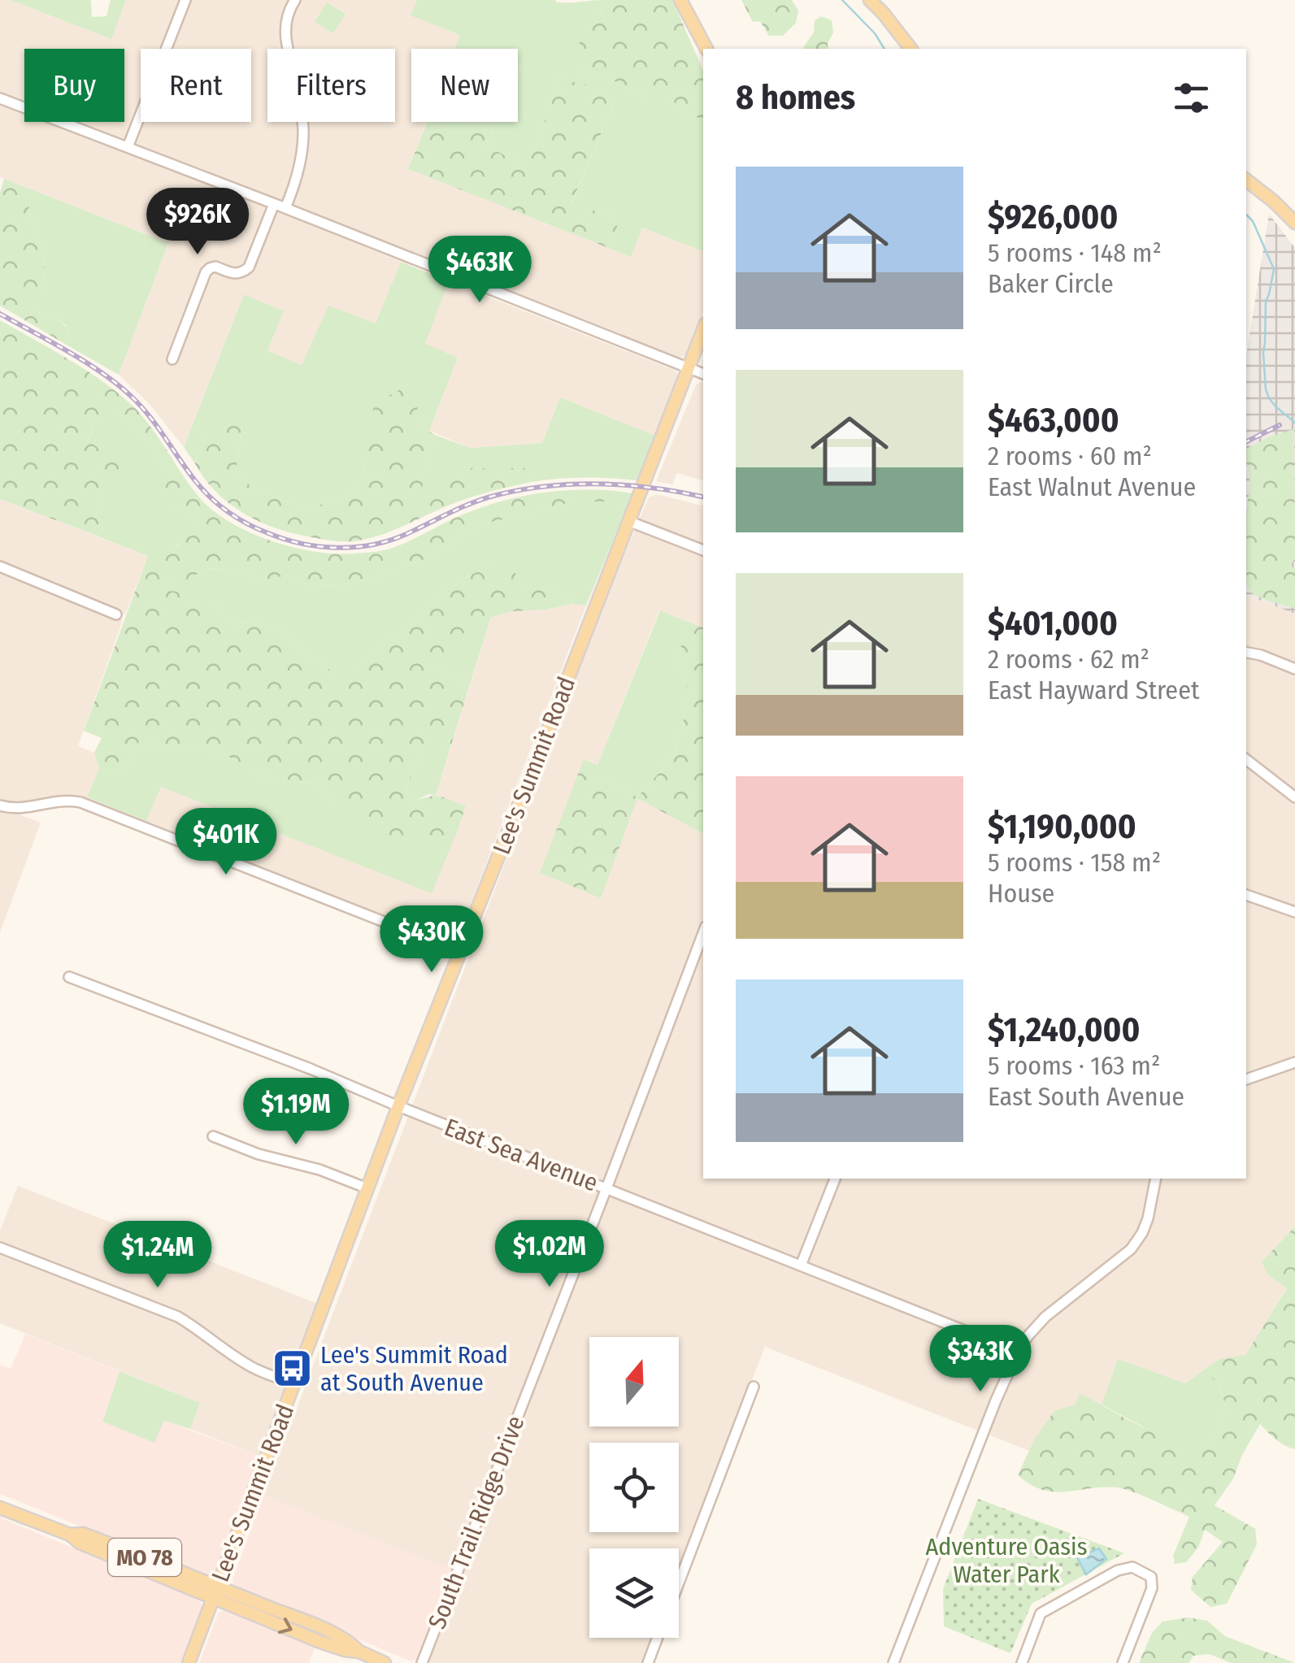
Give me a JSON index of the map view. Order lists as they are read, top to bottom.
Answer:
{
  "streets": {
    "main road": ["Lee's Summit Road", "MO 78"],
    "street": ["East Sea Avenue", "South Trail Ridge Drive"]
  },
  "crossings": [
    ["Lee's Summit Road", "East Sea Avenue"],
    ["Lee's Summit Road", "MO 78"],
    ["East Sea Avenue", "South Trail Ridge Drive"]
  ],
  "parks": ["Adventure Oasis Water Park"],
  "places": {
    "bus stop": ["Lee's Summit Road at South Avenue"]
  },
  "north": "top",
  "page": {
    "chip": [
      "Buy",
      "Rent",
      "Filters",
      "New"
    ],
    "heading": "8 homes",
    "list": [
      {
        "name": "$926,000",
        "note": "5 rooms · 148 m² · Baker Circle"
      },
      {
        "name": "$463,000",
        "note": "2 rooms · 60 m² · East Walnut Avenue"
      },
      {
        "name": "$401,000",
        "note": "2 rooms · 62 m² · East Hayward Street"
      },
      {
        "name": "$1,190,000",
        "note": "5 rooms · 158 m² · House"
      },
      {
        "name": "$1,240,000",
        "note": "5 rooms · 163 m² · East South Avenue"
      }
    ],
    "price": [
      "$926K",
      "$463K",
      "$401K",
      "$430K",
      "$1.19M",
      "$1.02M",
      "$1.24M",
      "$343K"
    ]
  }
}
